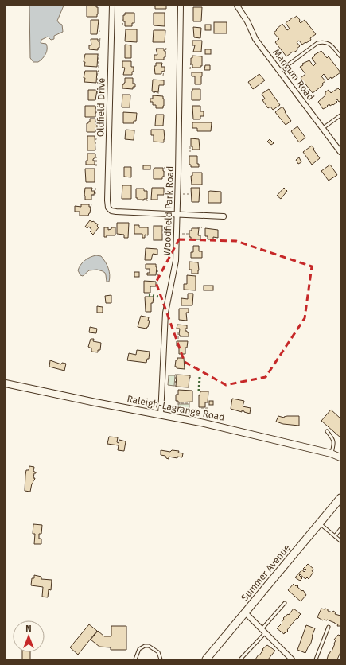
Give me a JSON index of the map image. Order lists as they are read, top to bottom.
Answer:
{
  "streets": {
    "main road": ["Raleigh-Lagrange Road", "Summer Avenue"],
    "street": ["Mangum Road", "Oldfield Drive", "Woodfield Park Road"]
  },
  "crossings": [
    ["Oldfield Drive", "Woodfield Park Road"],
    ["Woodfield Park Road", "Raleigh-Lagrange Road"]
  ],
  "north": "top"
}
